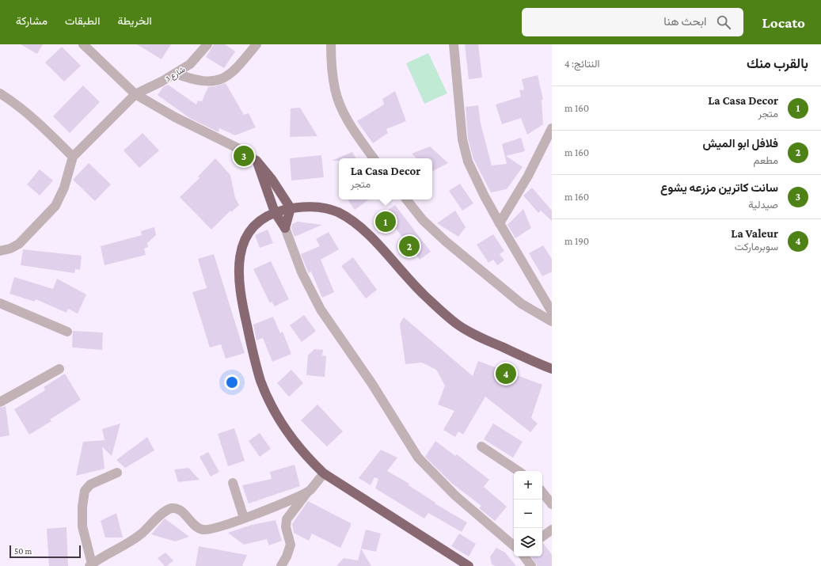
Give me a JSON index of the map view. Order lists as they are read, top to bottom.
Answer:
{
  "streets": {
    "street": ["شارع 3"]
  },
  "scale_bar": "50 m",
  "page": {
    "header": "Locato",
    "search": "ابحث هنا",
    "nav": ["الخريطة", "الطبقات", "مشاركة"],
    "heading": ["بالقرب منك", "النتائج: 4"],
    "list": [
      {
        "mark": "1",
        "name": "La Casa Decor",
        "note": "متجر",
        "value": "160 m"
      },
      {
        "mark": "2",
        "name": "فلافل ابو الميش",
        "note": "مطعم",
        "value": "160 m"
      },
      {
        "mark": "3",
        "name": "سانت كاترين مزرعه يشوع",
        "note": "صيدلية",
        "value": "160 m"
      },
      {
        "mark": "4",
        "name": "La Valeur",
        "note": "سوبرماركت",
        "value": "190 m"
      }
    ],
    "pins": [
      "3",
      "1",
      "2",
      "4"
    ],
    "popup": ["La Casa Decor", "متجر"],
    "map_buttons": ["+", "−"],
    "scale": "50 m"
  }
}
